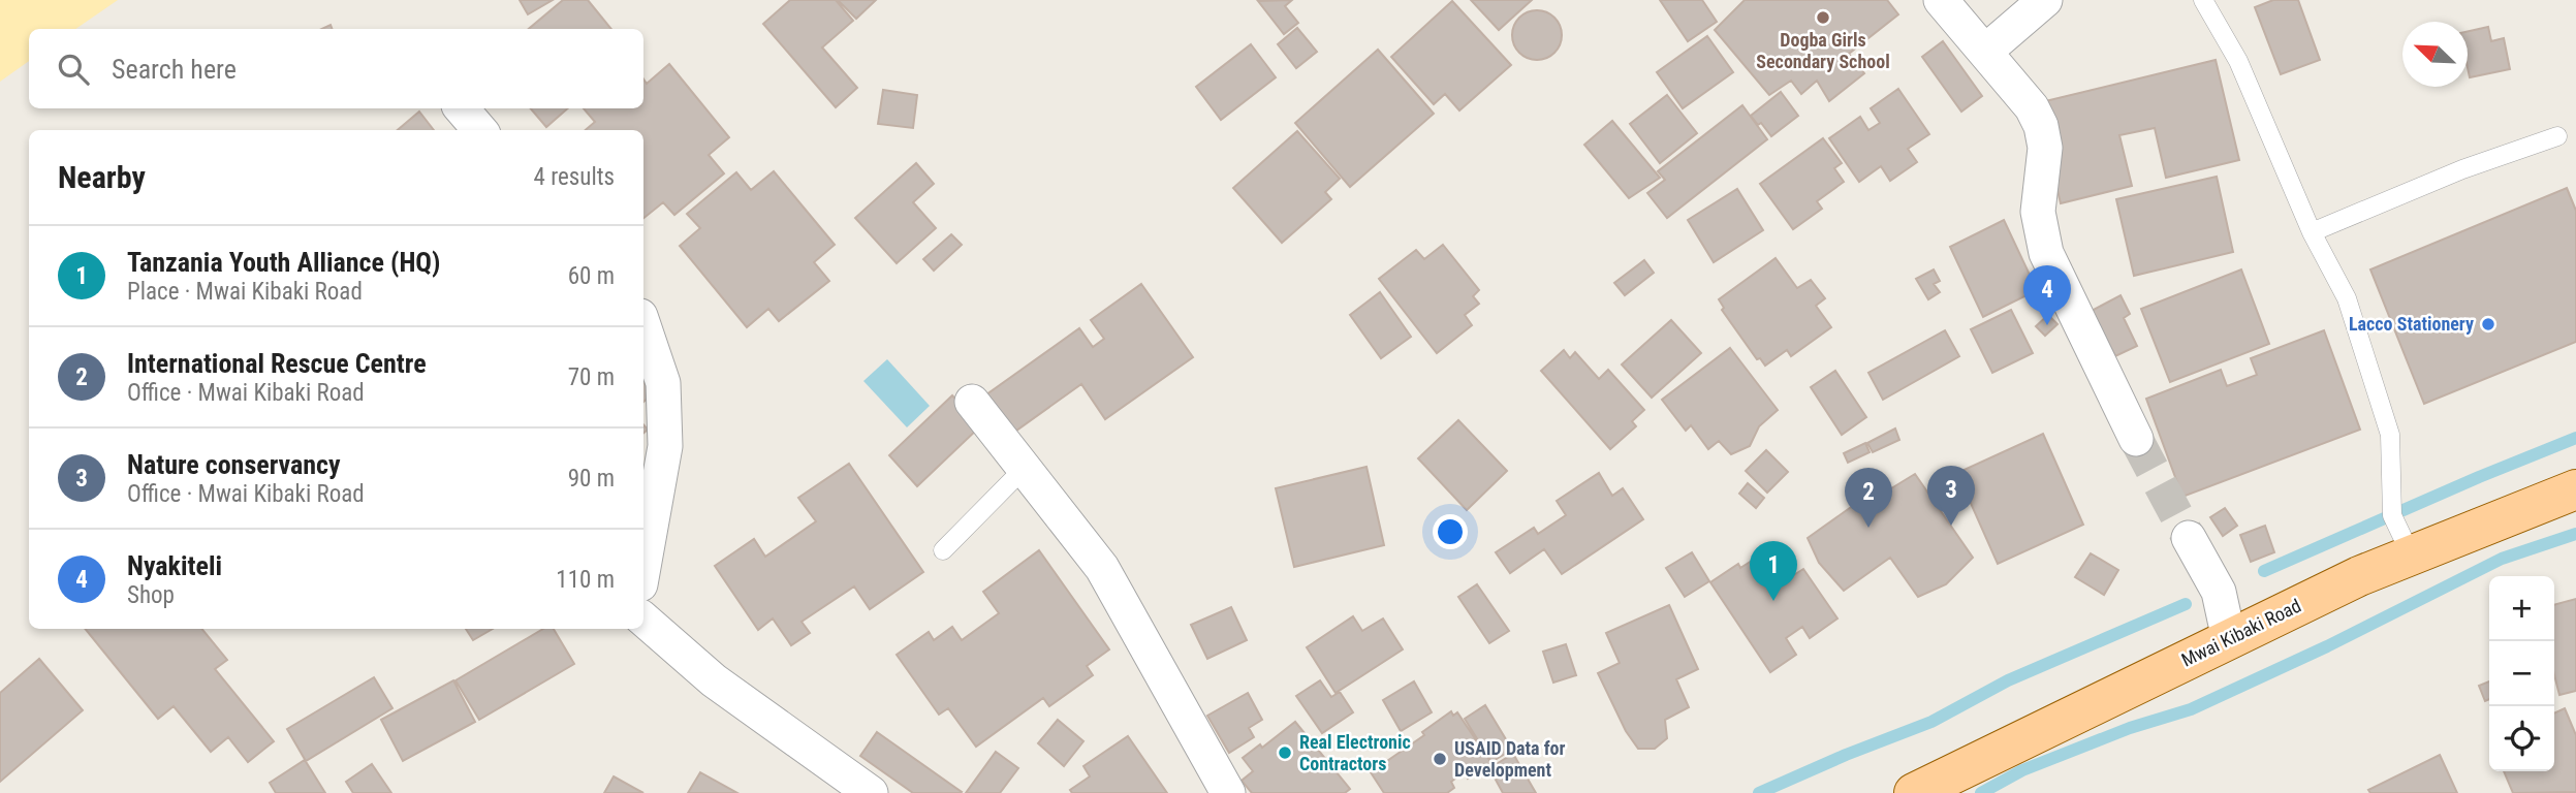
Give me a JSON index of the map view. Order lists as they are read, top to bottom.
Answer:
{
  "streets": {
    "main road": ["Mwai Kibaki Road"]
  },
  "places": [
    "Dogba Girls Secondary School",
    "Lacco Stationery",
    "Real Electronic Contractors",
    "USAID Data for Development"
  ],
  "north": "top left",
  "page": {
    "search": "Search here",
    "heading": ["Nearby", "4 results"],
    "list": [
      {
        "mark": "1",
        "name": "Tanzania Youth Alliance (HQ)",
        "note": "Place · Mwai Kibaki Road",
        "value": "60 m"
      },
      {
        "mark": "2",
        "name": "International Rescue Centre",
        "note": "Office · Mwai Kibaki Road",
        "value": "70 m"
      },
      {
        "mark": "3",
        "name": "Nature conservancy",
        "note": "Office · Mwai Kibaki Road",
        "value": "90 m"
      },
      {
        "mark": "4",
        "name": "Nyakiteli",
        "note": "Shop",
        "value": "110 m"
      }
    ],
    "pins": [
      "4",
      "3",
      "2",
      "1"
    ],
    "map_buttons": ["+", "−"]
  }
}
